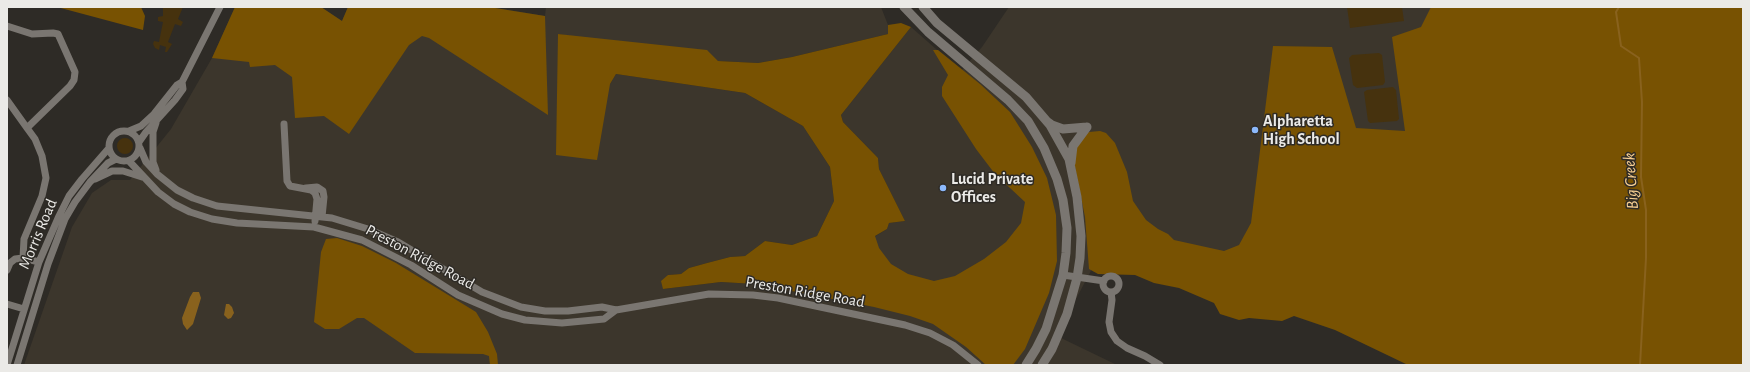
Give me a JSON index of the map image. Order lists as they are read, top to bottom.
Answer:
{
  "streets": {
    "street": ["Morris Road", "Preston Ridge Road"]
  },
  "crossings": [
    ["Morris Road", "Preston Ridge Road"]
  ],
  "water": ["Big Creek"],
  "places": ["Alpharetta High School", "Lucid Private Offices"]
}
